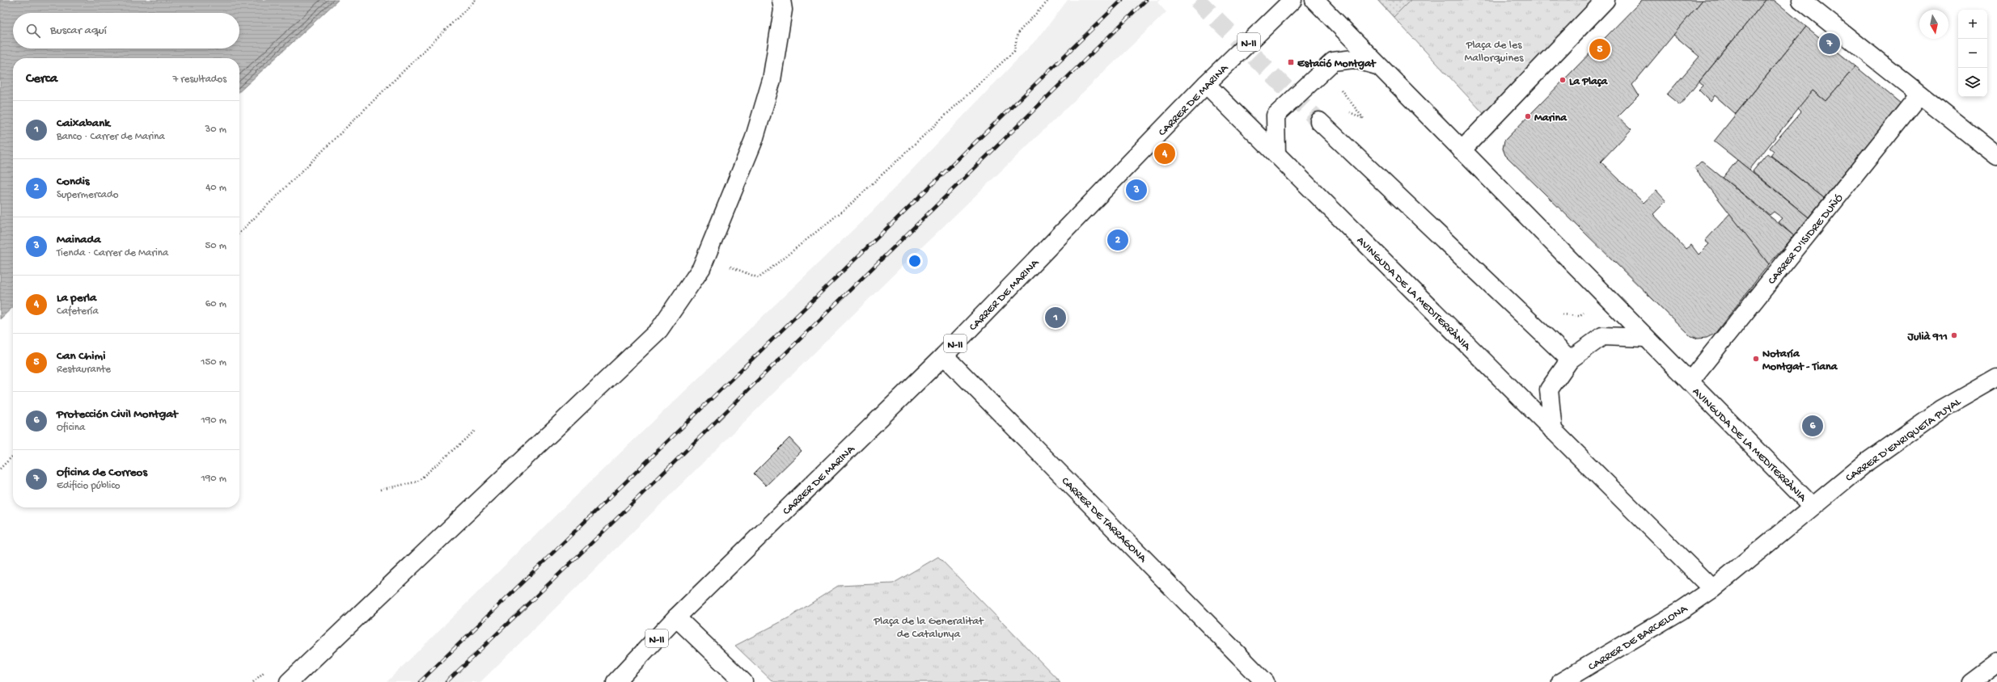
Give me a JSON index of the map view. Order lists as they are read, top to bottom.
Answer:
{
  "streets": {
    "main road": [
      "N-II",
      "CARRER DE MARINA",
      "CARRER D'ISIDRE DUÑÓ",
      "AVINGUDA DE LA MEDITERRÀNIA",
      "CARRER D'ENRIQUETA PUYAL",
      "CARRER DE TARRAGONA",
      "CARRER DE BARCELONA"
    ]
  },
  "crossings": [
    ["CARRER DE MARINA", "AVINGUDA DE LA MEDITERRÀNIA"],
    ["CARRER DE MARINA", "CARRER DE TARRAGONA"],
    ["CARRER D'ISIDRE DUÑÓ", "AVINGUDA DE LA MEDITERRÀNIA"],
    ["AVINGUDA DE LA MEDITERRÀNIA", "CARRER D'ENRIQUETA PUYAL"],
    ["AVINGUDA DE LA MEDITERRÀNIA", "CARRER DE BARCELONA"]
  ],
  "parks": ["Plaça de les Mallorquines", "Plaça de la Generalitat de Catalunya"],
  "places": {
    "transit": ["Estació Montgat"],
    "other": [
      "La Plaça",
      "Marina",
      "Julià 911",
      "Notaría Montgat - Tiana"
    ]
  },
  "north": "bottom",
  "page": {
    "map_buttons": ["+", "−"],
    "search": "Buscar aquí",
    "pins": [
      "7",
      "5",
      "4",
      "3",
      "2",
      "1",
      "6"
    ],
    "heading": ["Cerca", "7 resultados"],
    "list": [
      {
        "mark": "1",
        "name": "Caixabank",
        "note": "Banco · Carrer de Marina",
        "value": "30 m"
      },
      {
        "mark": "2",
        "name": "Condis",
        "note": "Supermercado",
        "value": "40 m"
      },
      {
        "mark": "3",
        "name": "Mainada",
        "note": "Tienda · Carrer de Marina",
        "value": "50 m"
      },
      {
        "mark": "4",
        "name": "La perla",
        "note": "Cafetería",
        "value": "60 m"
      },
      {
        "mark": "5",
        "name": "Can Chimi",
        "note": "Restaurante",
        "value": "150 m"
      },
      {
        "mark": "6",
        "name": "Protección Civil Montgat",
        "note": "Oficina",
        "value": "190 m"
      },
      {
        "mark": "7",
        "name": "Oficina de Correos",
        "note": "Edificio público",
        "value": "190 m"
      }
    ]
  }
}
